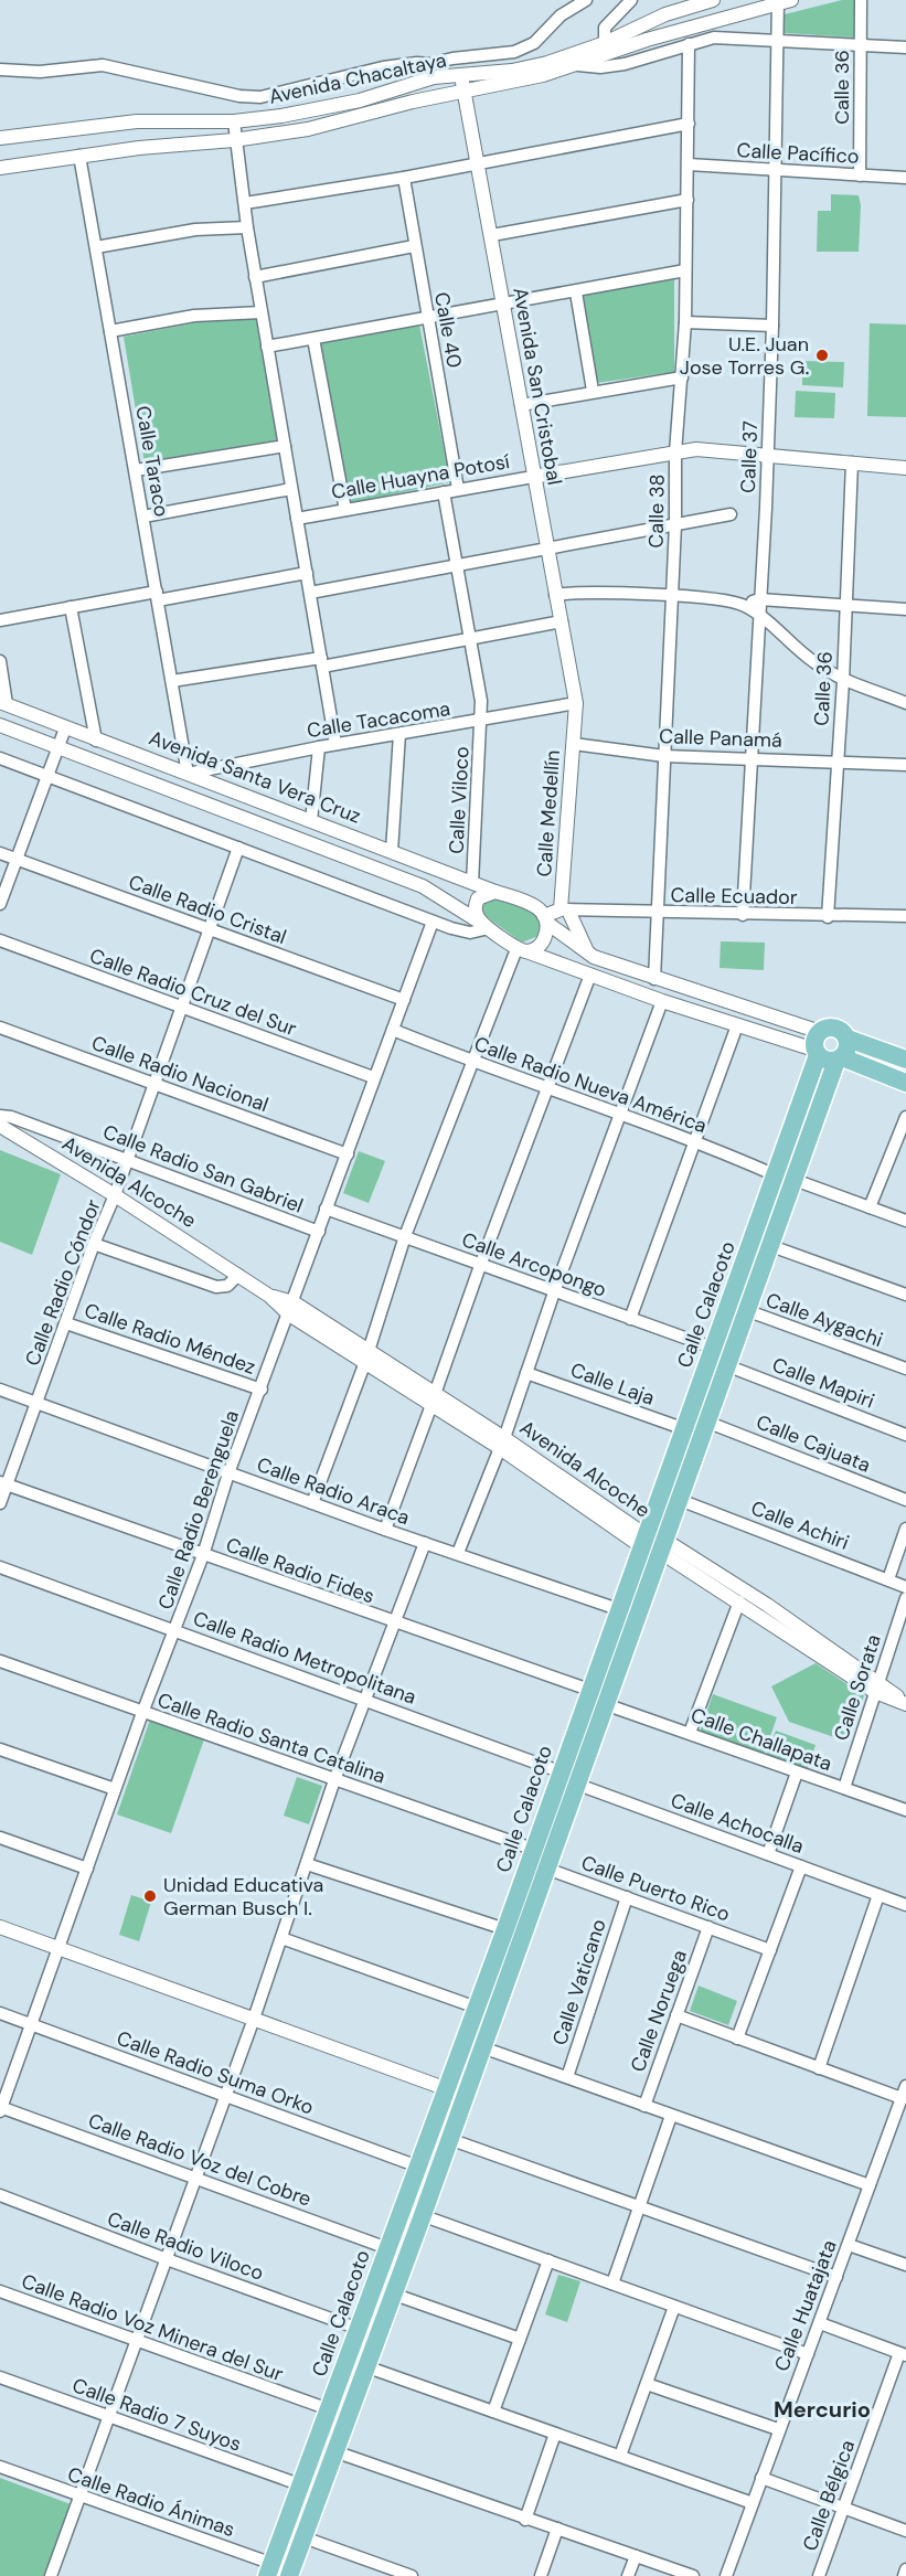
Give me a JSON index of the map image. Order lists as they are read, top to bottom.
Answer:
{
  "streets": {
    "main road": ["Calle Calacoto"],
    "street": [
      "Avenida Chacaltaya",
      "Calle 36",
      "Calle Pacífico",
      "Calle 40",
      "Avenida San Cristobal",
      "Calle 37",
      "Calle Taraco",
      "Calle Huayna Potosí",
      "Calle 38",
      "Calle Tacacoma",
      "Calle Panamá",
      "Avenida Santa Vera Cruz",
      "Calle Viloco",
      "Calle Medellín",
      "Calle Ecuador",
      "Calle Radio Cristal",
      "Calle Radio Cruz del Sur",
      "Calle Radio Nacional",
      "Calle Radio Nueva América",
      "Calle Radio San Gabriel",
      "Avenida Alcoche",
      "Calle Arcopongo",
      "Calle Radio Cóndor",
      "Calle Aygachi",
      "Calle Radio Méndez",
      "Calle Mapiri",
      "Calle Laja",
      "Calle Cajuata",
      "Calle Radio Araca",
      "Calle Radio Berenguela",
      "Calle Achiri",
      "Calle Radio Fides",
      "Calle Radio Metropolitana",
      "Calle Sorata",
      "Calle Radio Santa Catalina",
      "Calle Challapata",
      "Calle Achocalla",
      "Calle Puerto Rico",
      "Calle Vaticano",
      "Calle Noruega",
      "Calle Radio Suma Orko",
      "Calle Radio Voz del Cobre",
      "Calle Radio Viloco",
      "Calle Huatajata",
      "Calle Radio Voz Minera del Sur",
      "Calle Radio 7 Suyos",
      "Calle Bélgica",
      "Calle Radio Ánimas"
    ]
  },
  "crossings": [
    ["Avenida Chacaltaya", "Avenida San Cristobal"],
    ["Calle 36", "Calle Pacífico"],
    ["Calle 36", "Calle Huayna Potosí"],
    ["Calle 36", "Calle Panamá"],
    ["Calle 36", "Calle Ecuador"],
    ["Calle Pacífico", "Calle 37"],
    ["Calle Pacífico", "Calle 38"],
    ["Calle 40", "Calle Huayna Potosí"],
    ["Avenida San Cristobal", "Calle Huayna Potosí"],
    ["Avenida San Cristobal", "Calle Tacacoma"],
    ["Avenida San Cristobal", "Calle Medellín"],
    ["Calle 37", "Calle Huayna Potosí"],
    ["Calle 37", "Calle Panamá"],
    ["Calle 37", "Calle Ecuador"],
    ["Calle Taraco", "Calle Tacacoma"],
    ["Calle Taraco", "Avenida Santa Vera Cruz"],
    ["Calle Huayna Potosí", "Calle 38"],
    ["Calle 38", "Calle Panamá"],
    ["Calle 38", "Calle Ecuador"],
    ["Calle Tacacoma", "Avenida Santa Vera Cruz"],
    ["Calle Tacacoma", "Calle Viloco"],
    ["Calle Tacacoma", "Calle Medellín"],
    ["Calle Panamá", "Calle Medellín"],
    ["Avenida Santa Vera Cruz", "Calle Viloco"],
    ["Calle Medellín", "Calle Ecuador"],
    ["Calle Radio Cristal", "Calle Radio Cóndor"],
    ["Calle Radio Cristal", "Calle Radio Berenguela"],
    ["Calle Radio Cruz del Sur", "Calle Radio Cóndor"],
    ["Calle Radio Cruz del Sur", "Calle Radio Berenguela"],
    ["Calle Radio Nacional", "Calle Radio Cóndor"],
    ["Calle Radio Nacional", "Calle Radio Berenguela"],
    ["Calle Radio Nueva América", "Calle Calacoto"],
    ["Calle Radio Nueva América", "Calle Radio Berenguela"],
    ["Calle Radio San Gabriel", "Calle Radio Cóndor"],
    ["Calle Radio San Gabriel", "Calle Radio Berenguela"],
    ["Avenida Alcoche", "Calle Radio Cóndor"],
    ["Avenida Alcoche", "Calle Calacoto"],
    ["Avenida Alcoche", "Calle Radio Berenguela"],
    ["Avenida Alcoche", "Calle Sorata"],
    ["Calle Arcopongo", "Calle Calacoto"],
    ["Calle Arcopongo", "Calle Mapiri"],
    ["Calle Arcopongo", "Calle Radio Berenguela"],
    ["Calle Radio Cóndor", "Calle Radio Méndez"],
    ["Calle Radio Cóndor", "Calle Radio Araca"],
    ["Calle Radio Cóndor", "Calle Radio Fides"],
    ["Calle Calacoto", "Calle Aygachi"],
    ["Calle Calacoto", "Calle Mapiri"],
    ["Calle Calacoto", "Calle Laja"],
    ["Calle Calacoto", "Calle Cajuata"],
    ["Calle Calacoto", "Calle Radio Araca"],
    ["Calle Calacoto", "Calle Achiri"],
    ["Calle Calacoto", "Calle Radio Fides"],
    ["Calle Calacoto", "Calle Radio Metropolitana"],
    ["Calle Calacoto", "Calle Radio Santa Catalina"],
    ["Calle Calacoto", "Calle Challapata"],
    ["Calle Calacoto", "Calle Achocalla"],
    ["Calle Calacoto", "Calle Puerto Rico"],
    ["Calle Calacoto", "Calle Radio Suma Orko"],
    ["Calle Calacoto", "Calle Radio Voz del Cobre"],
    ["Calle Calacoto", "Calle Radio Viloco"],
    ["Calle Calacoto", "Calle Radio Voz Minera del Sur"],
    ["Calle Calacoto", "Calle Radio 7 Suyos"],
    ["Calle Calacoto", "Calle Radio Ánimas"],
    ["Calle Radio Méndez", "Calle Radio Berenguela"],
    ["Calle Radio Araca", "Calle Radio Berenguela"],
    ["Calle Radio Berenguela", "Calle Radio Fides"],
    ["Calle Radio Berenguela", "Calle Radio Metropolitana"],
    ["Calle Radio Berenguela", "Calle Radio Santa Catalina"],
    ["Calle Radio Berenguela", "Calle Radio Suma Orko"],
    ["Calle Radio Berenguela", "Calle Radio Voz del Cobre"],
    ["Calle Radio Metropolitana", "Calle Achocalla"],
    ["Calle Sorata", "Calle Challapata"],
    ["Calle Radio Santa Catalina", "Calle Puerto Rico"],
    ["Calle Puerto Rico", "Calle Vaticano"],
    ["Calle Puerto Rico", "Calle Noruega"]
  ],
  "districts": ["Mercurio"],
  "places": ["U.E. Juan Jose Torres G.", "Unidad Educativa German Busch I."]
}
